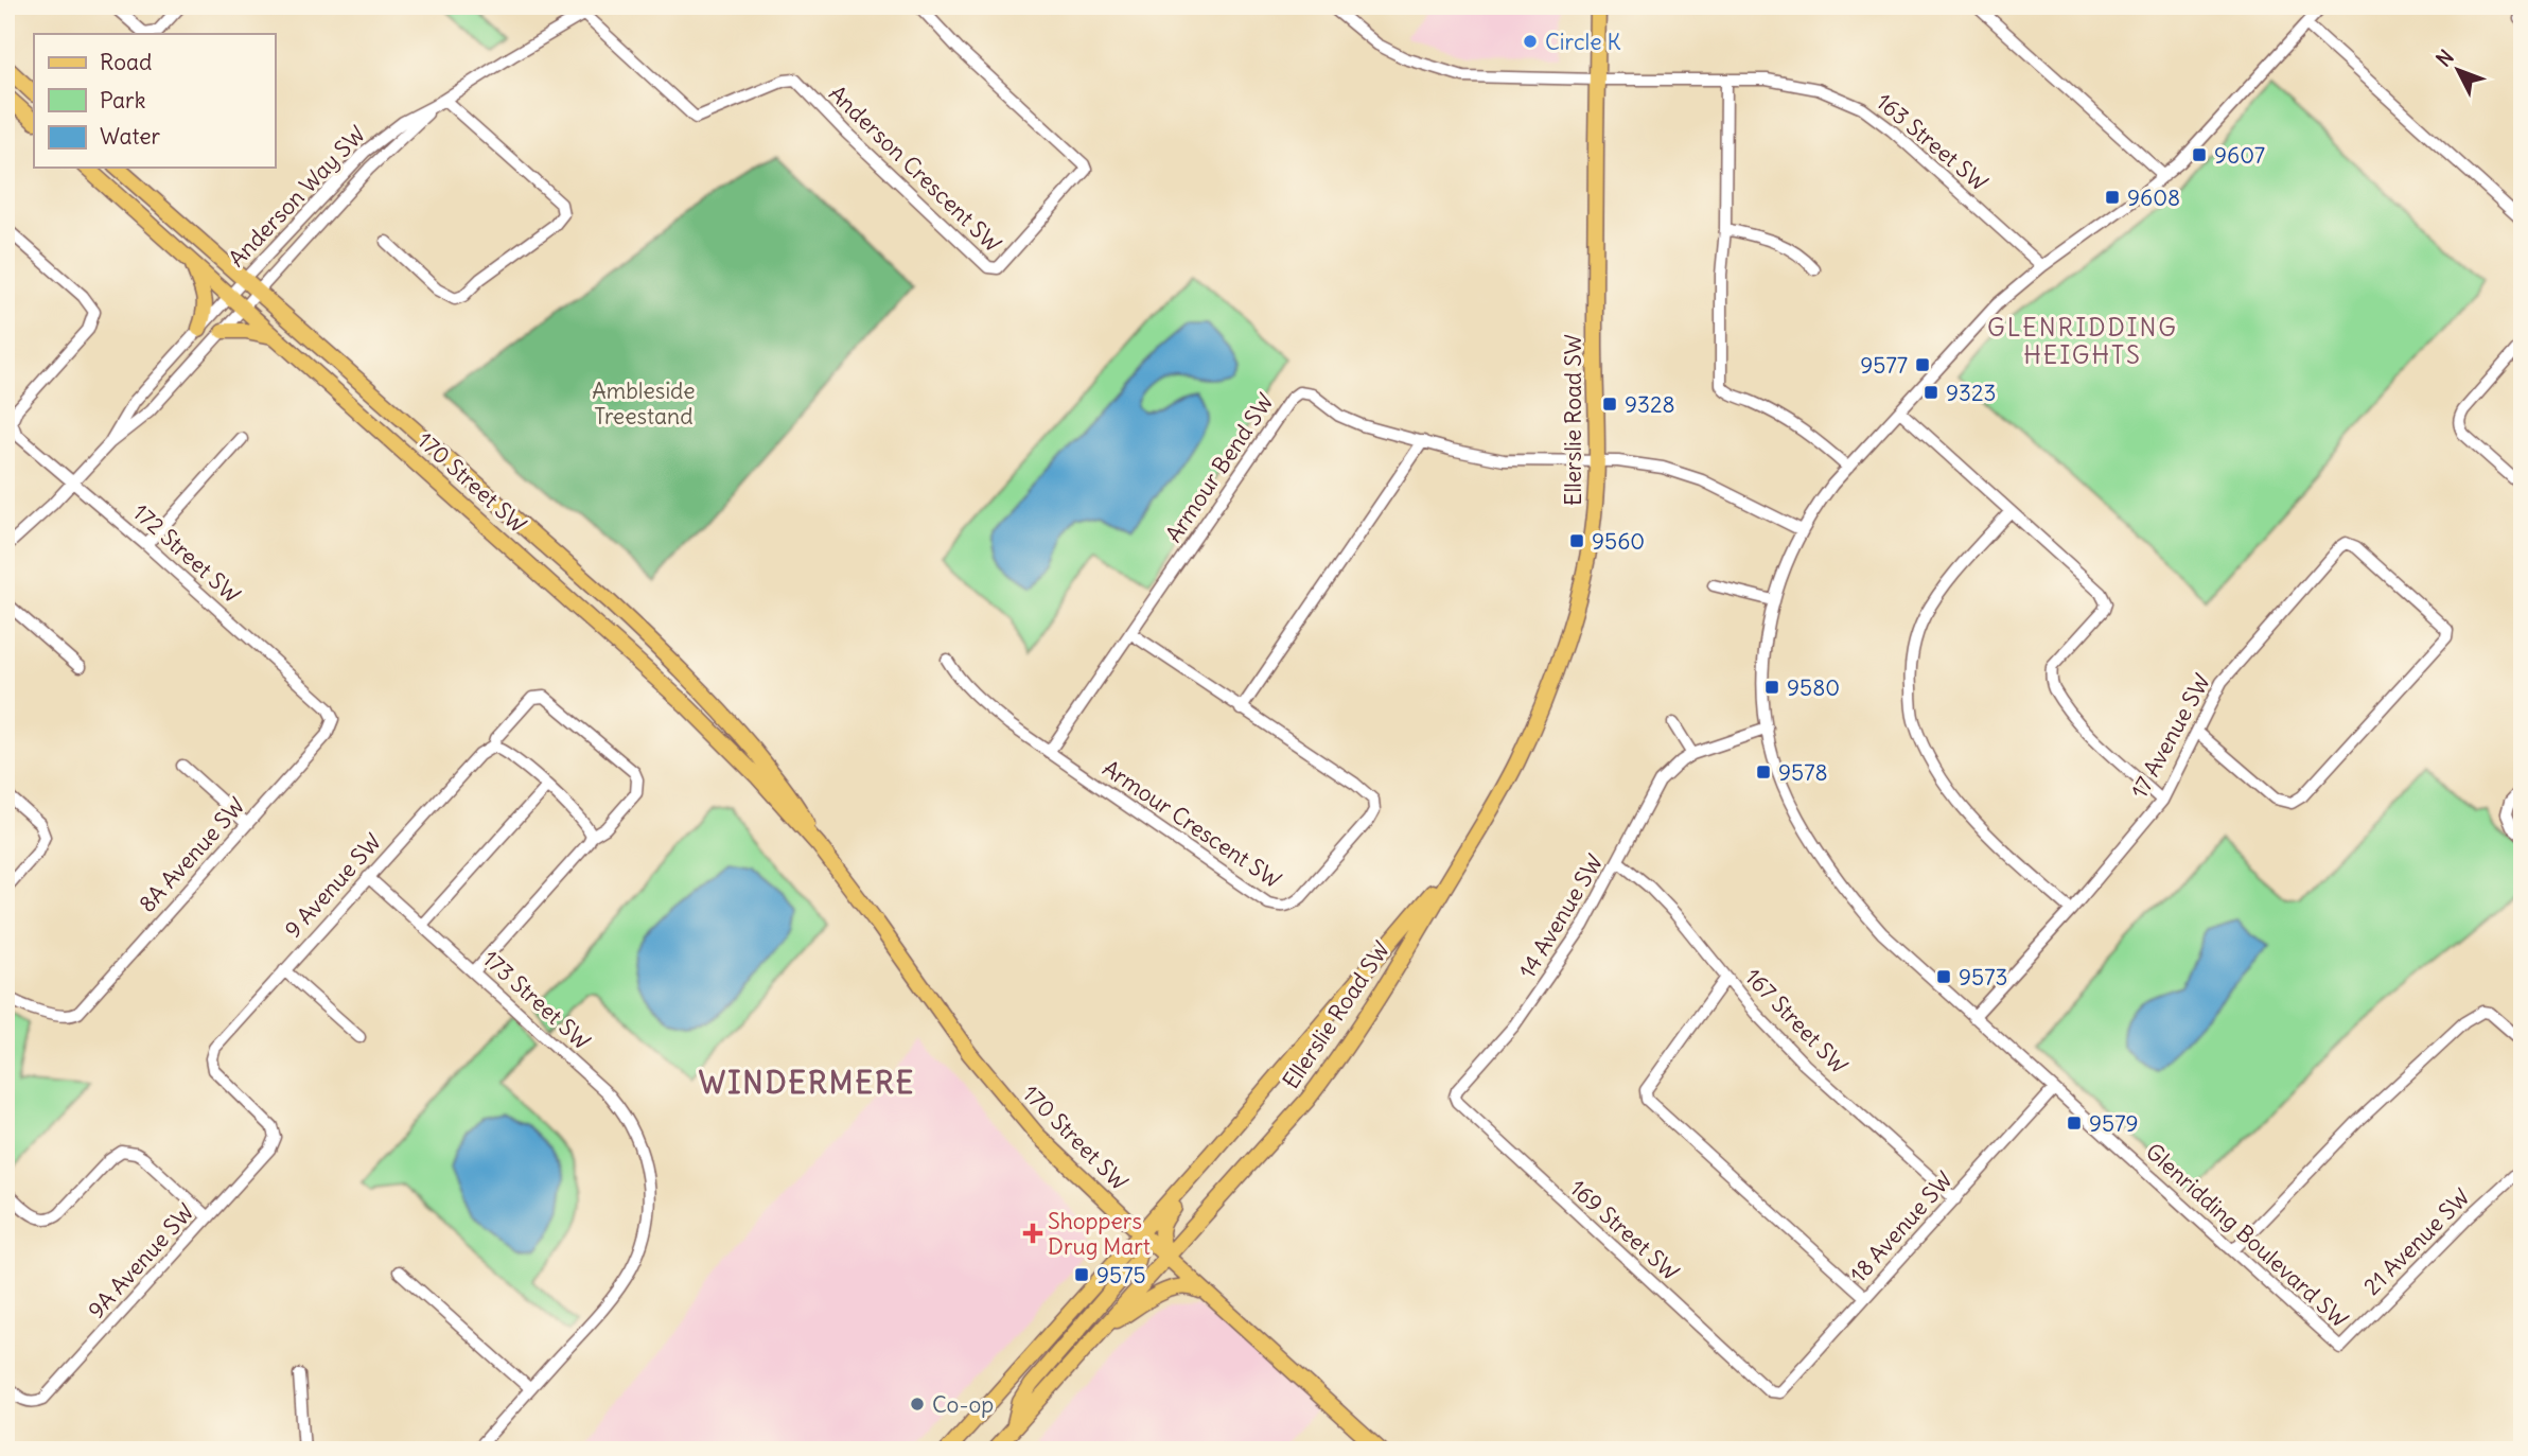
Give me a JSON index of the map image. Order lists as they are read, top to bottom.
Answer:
{
  "streets": {
    "main road": ["Ellerslie Road SW", "170 Street SW"],
    "street": [
      "163 Street SW",
      "Anderson Crescent SW",
      "Anderson Way SW",
      "Armour Bend SW",
      "172 Street SW",
      "17 Avenue SW",
      "Armour Crescent SW",
      "8A Avenue SW",
      "9 Avenue SW",
      "14 Avenue SW",
      "173 Street SW",
      "167 Street SW",
      "18 Avenue SW",
      "169 Street SW",
      "Glenridding Boulevard SW",
      "21 Avenue SW",
      "9A Avenue SW"
    ]
  },
  "crossings": [
    ["163 Street SW", "Ellerslie Road SW"],
    ["163 Street SW", "Glenridding Boulevard SW"],
    ["Anderson Crescent SW", "Anderson Way SW"],
    ["Anderson Way SW", "170 Street SW"],
    ["Ellerslie Road SW", "Armour Bend SW"],
    ["Ellerslie Road SW", "170 Street SW"],
    ["Armour Bend SW", "Armour Crescent SW"],
    ["Armour Bend SW", "Glenridding Boulevard SW"],
    ["172 Street SW", "8A Avenue SW"],
    ["17 Avenue SW", "Glenridding Boulevard SW"],
    ["9 Avenue SW", "173 Street SW"],
    ["9 Avenue SW", "9A Avenue SW"],
    ["14 Avenue SW", "167 Street SW"],
    ["14 Avenue SW", "169 Street SW"],
    ["14 Avenue SW", "Glenridding Boulevard SW"],
    ["167 Street SW", "18 Avenue SW"],
    ["18 Avenue SW", "169 Street SW"],
    ["18 Avenue SW", "Glenridding Boulevard SW"],
    ["Glenridding Boulevard SW", "21 Avenue SW"]
  ],
  "districts": ["GLENRIDDING HEIGHTS", "WINDERMERE"],
  "parks": ["Ambleside Treestand"],
  "places": {
    "other": ["Circle K", "Co-op"],
    "transit": [
      "9607",
      "9608",
      "9577",
      "9323",
      "9328",
      "9560",
      "9580",
      "9578",
      "9573",
      "9579",
      "9575"
    ],
    "health": ["Shoppers Drug Mart"]
  },
  "legend": ["Road", "Park", "Water"],
  "north": "top left"
}
